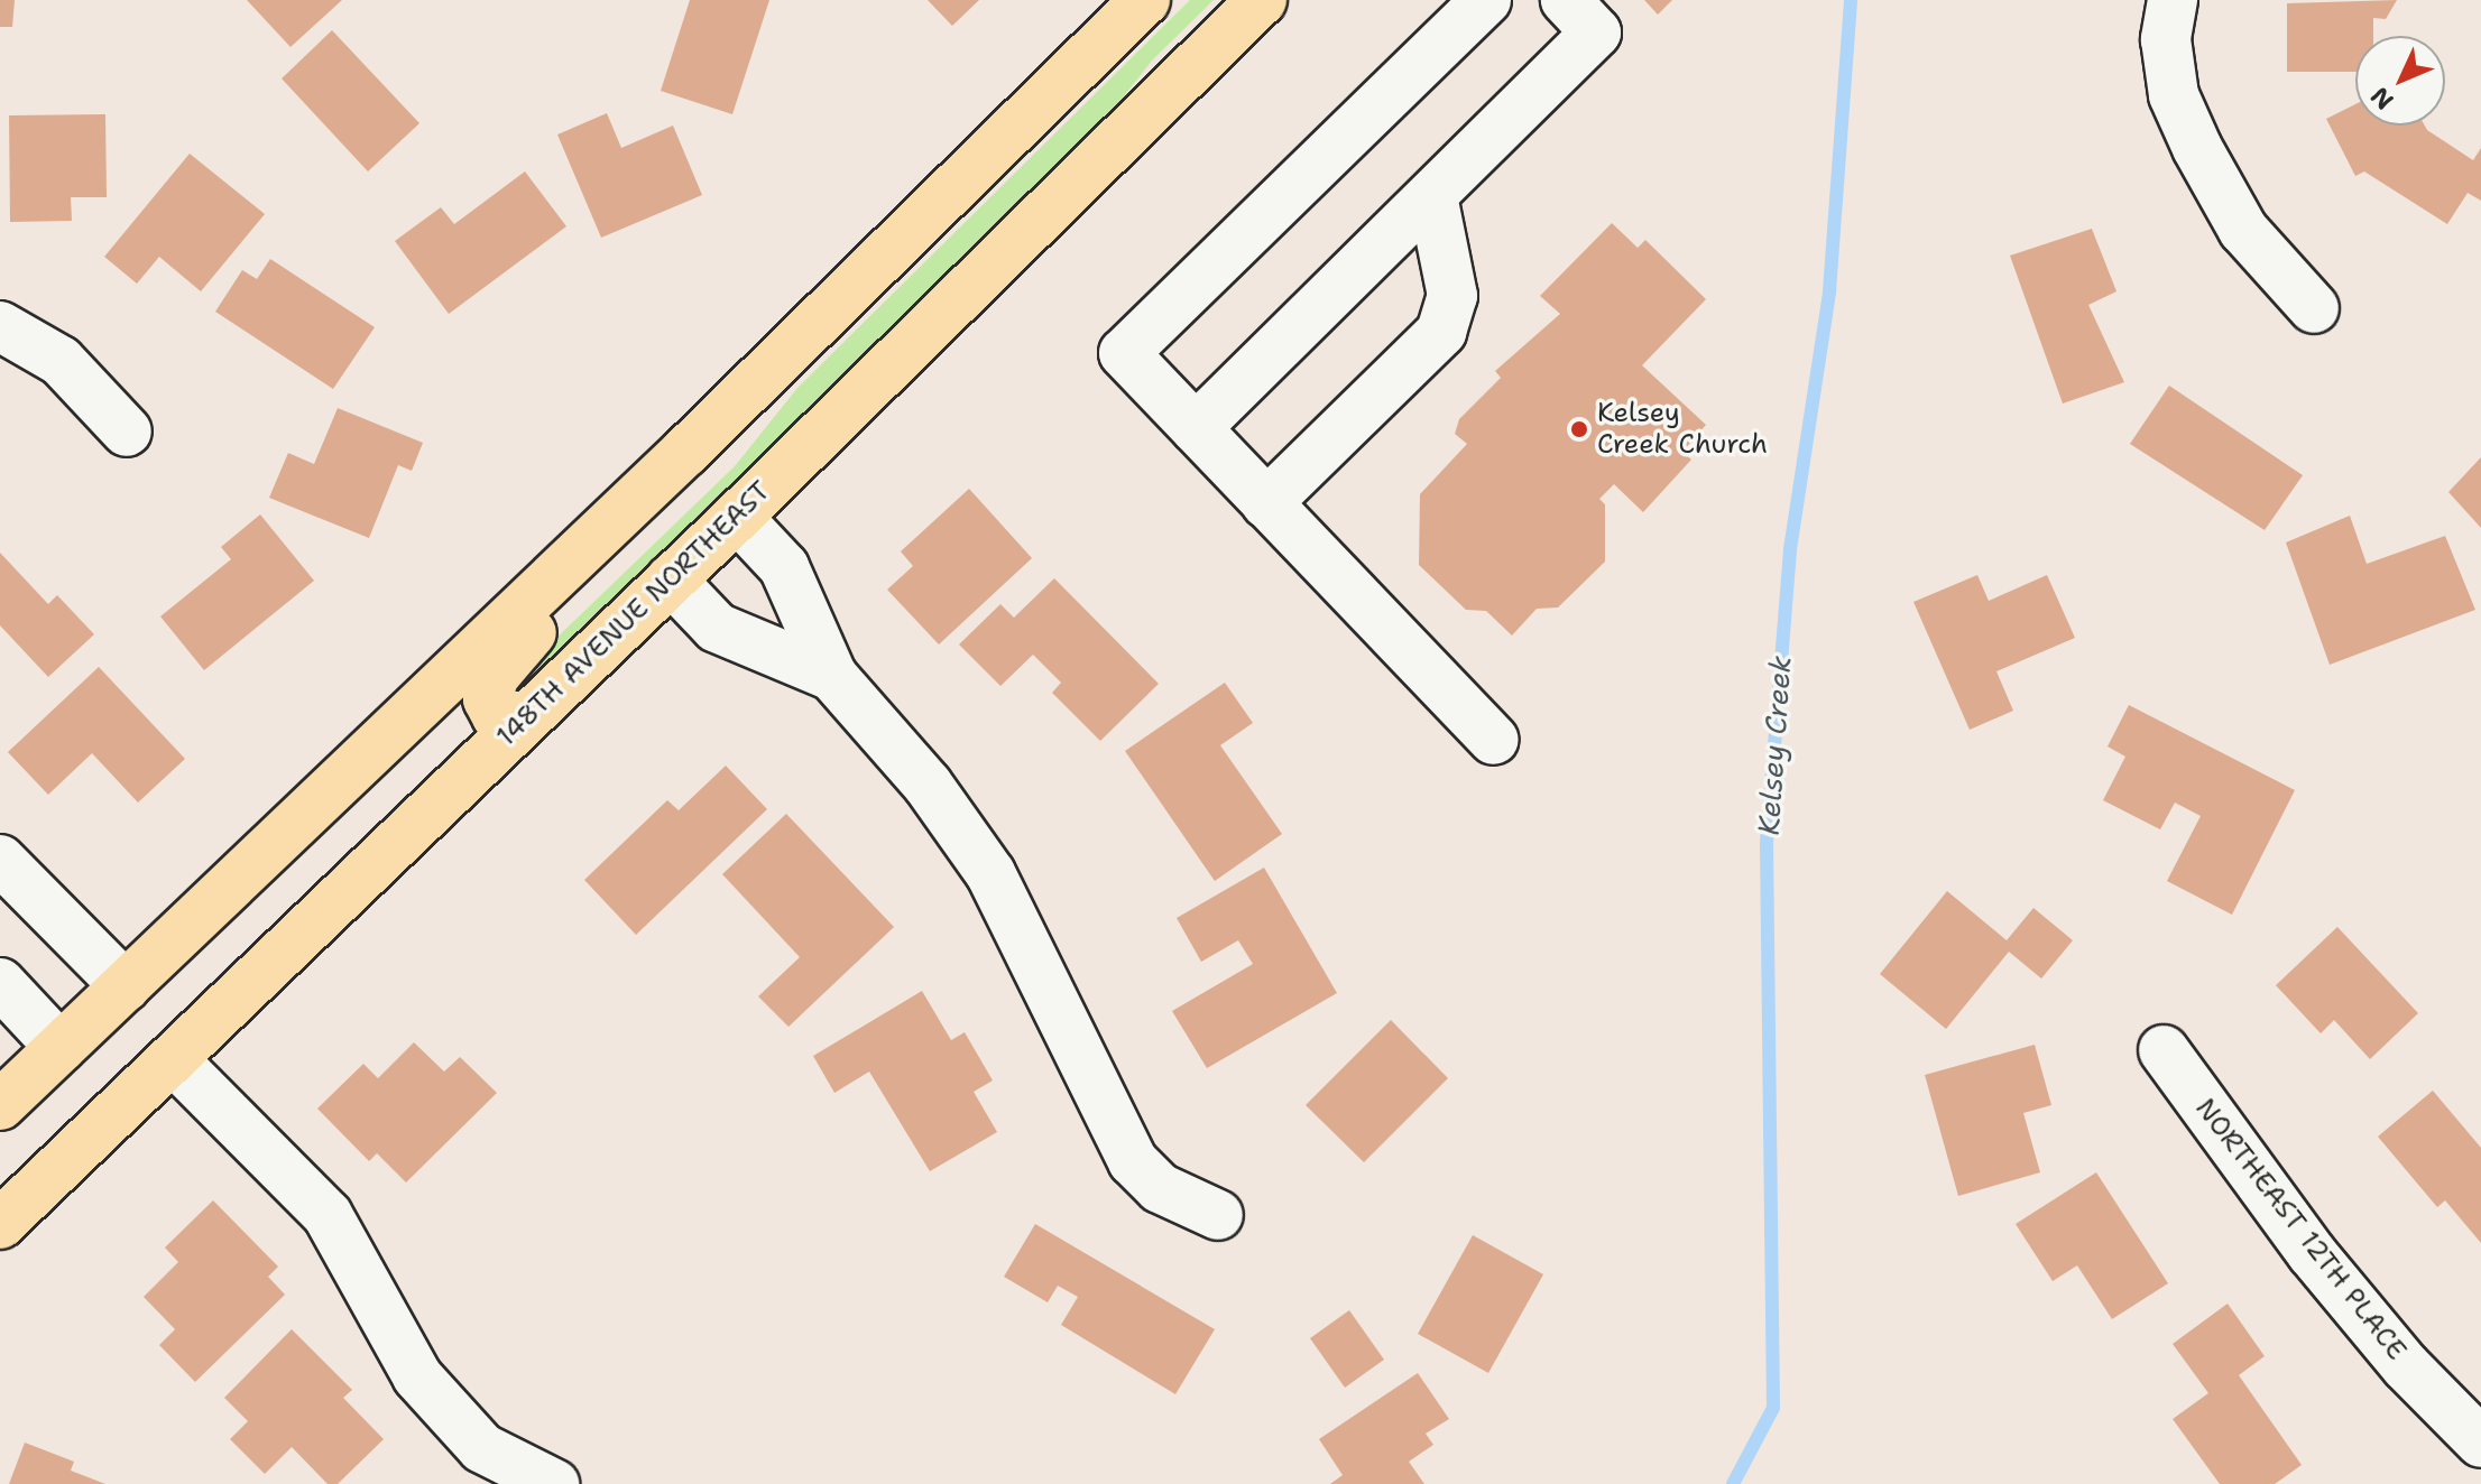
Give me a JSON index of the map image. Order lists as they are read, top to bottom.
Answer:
{
  "streets": {
    "main road": ["148TH AVENUE NORTHEAST"],
    "street": ["NORTHEAST 12TH PLACE"]
  },
  "water": ["Kelsey Creek"],
  "places": ["Kelsey Creek Church"],
  "north": "bottom left"
}
